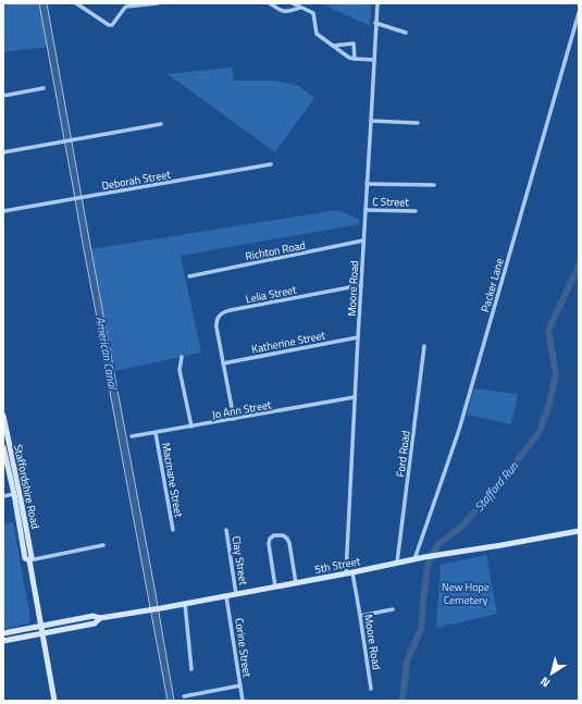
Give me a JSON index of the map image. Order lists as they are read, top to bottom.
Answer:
{
  "streets": {
    "main road": ["Staffordshire Road", "5th Street"],
    "street": [
      "Deborah Street",
      "C Street",
      "Richton Road",
      "Packer Lane",
      "Moore Road",
      "Lelia Street",
      "Katherine Street",
      "Jo Ann Street",
      "Ford Road",
      "Macmane Street",
      "Clay Street",
      "Corine Street"
    ]
  },
  "crossings": [
    ["C Street", "Moore Road"],
    ["Richton Road", "Moore Road"],
    ["Packer Lane", "5th Street"],
    ["Moore Road", "Lelia Street"],
    ["Moore Road", "Katherine Street"],
    ["Moore Road", "Jo Ann Street"],
    ["Moore Road", "5th Street"],
    ["Lelia Street", "Katherine Street"],
    ["Lelia Street", "Jo Ann Street"],
    ["Jo Ann Street", "Macmane Street"],
    ["Ford Road", "5th Street"],
    ["Staffordshire Road", "5th Street"],
    ["Clay Street", "5th Street"],
    ["5th Street", "Corine Street"]
  ],
  "water": ["American Canal", "Stafford Run"],
  "parks": ["New Hope Cemetery"],
  "north": "bottom left"
}
